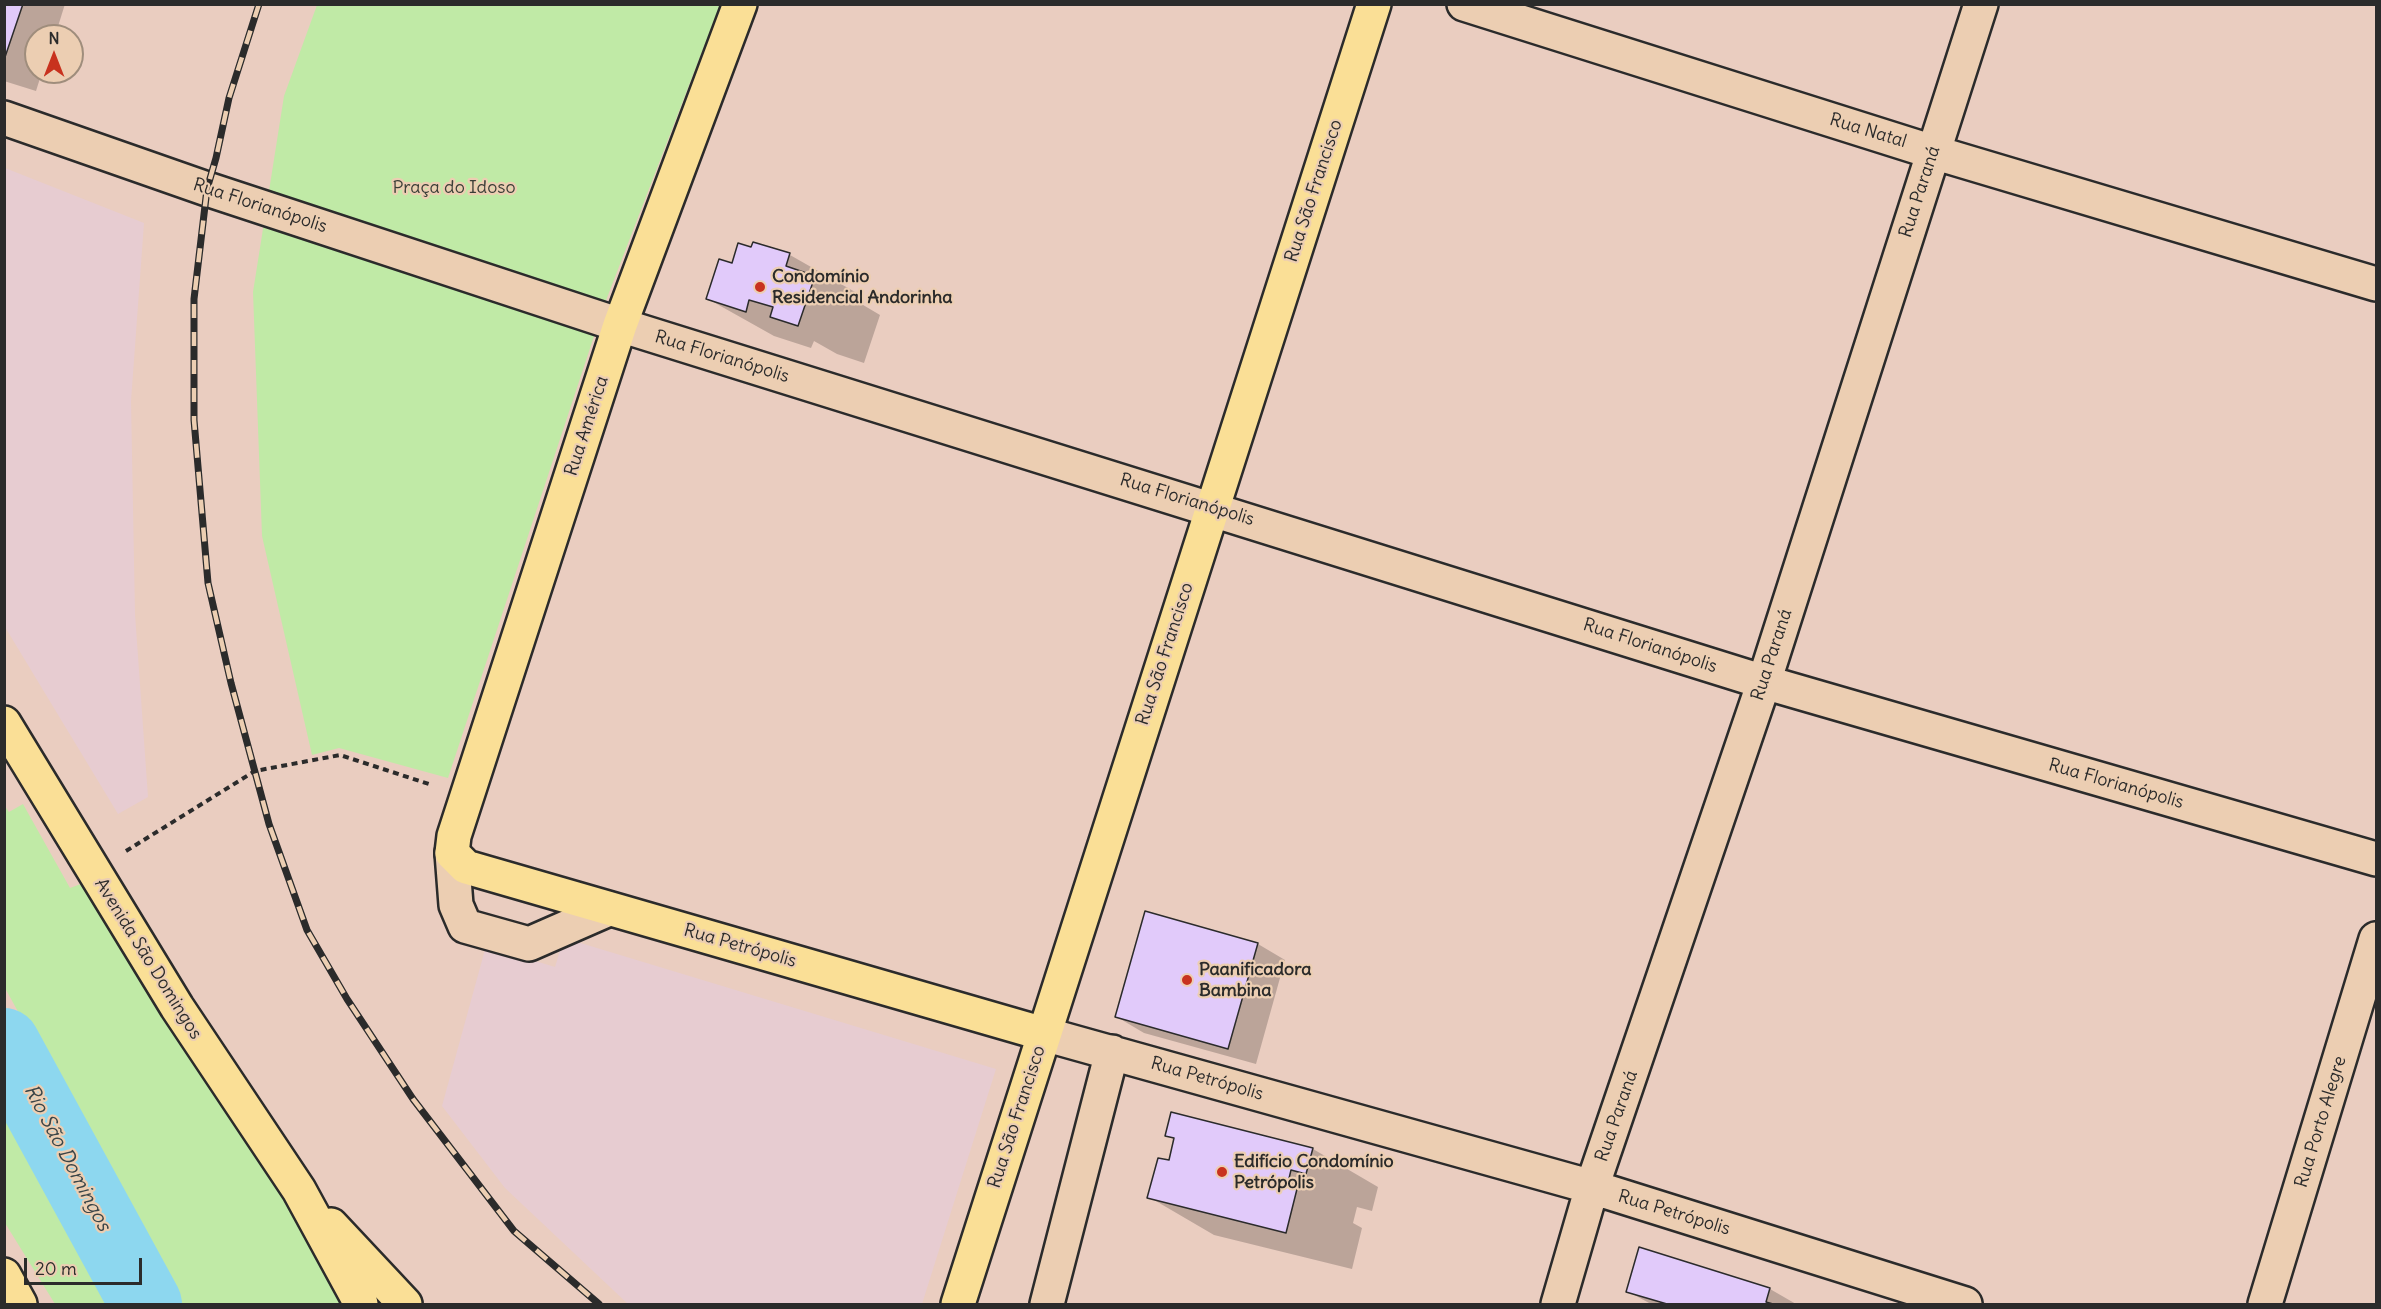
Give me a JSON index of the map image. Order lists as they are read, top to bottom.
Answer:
{
  "streets": {
    "main road": [
      "Rua São Francisco",
      "Rua América",
      "Rua Petrópolis",
      "Avenida São Domingos"
    ],
    "street": [
      "Rua Natal",
      "Rua Paraná",
      "Rua Florianópolis",
      "Rua Porto Alegre"
    ]
  },
  "crossings": [
    ["Rua Natal", "Rua Paraná"],
    ["Rua São Francisco", "Rua Florianópolis"],
    ["Rua São Francisco", "Rua Petrópolis"],
    ["Rua Paraná", "Rua Florianópolis"],
    ["Rua Paraná", "Rua Petrópolis"],
    ["Rua Florianópolis", "Rua América"],
    ["Rua América", "Rua Petrópolis"]
  ],
  "water": ["Rio São Domingos"],
  "parks": ["Praça do Idoso"],
  "places": ["Condomínio Residencial Andorinha", "Paanificadora Bambina", "Edifício Condomínio Petrópolis"],
  "scale_bar": "20 m",
  "north": "top"
}
